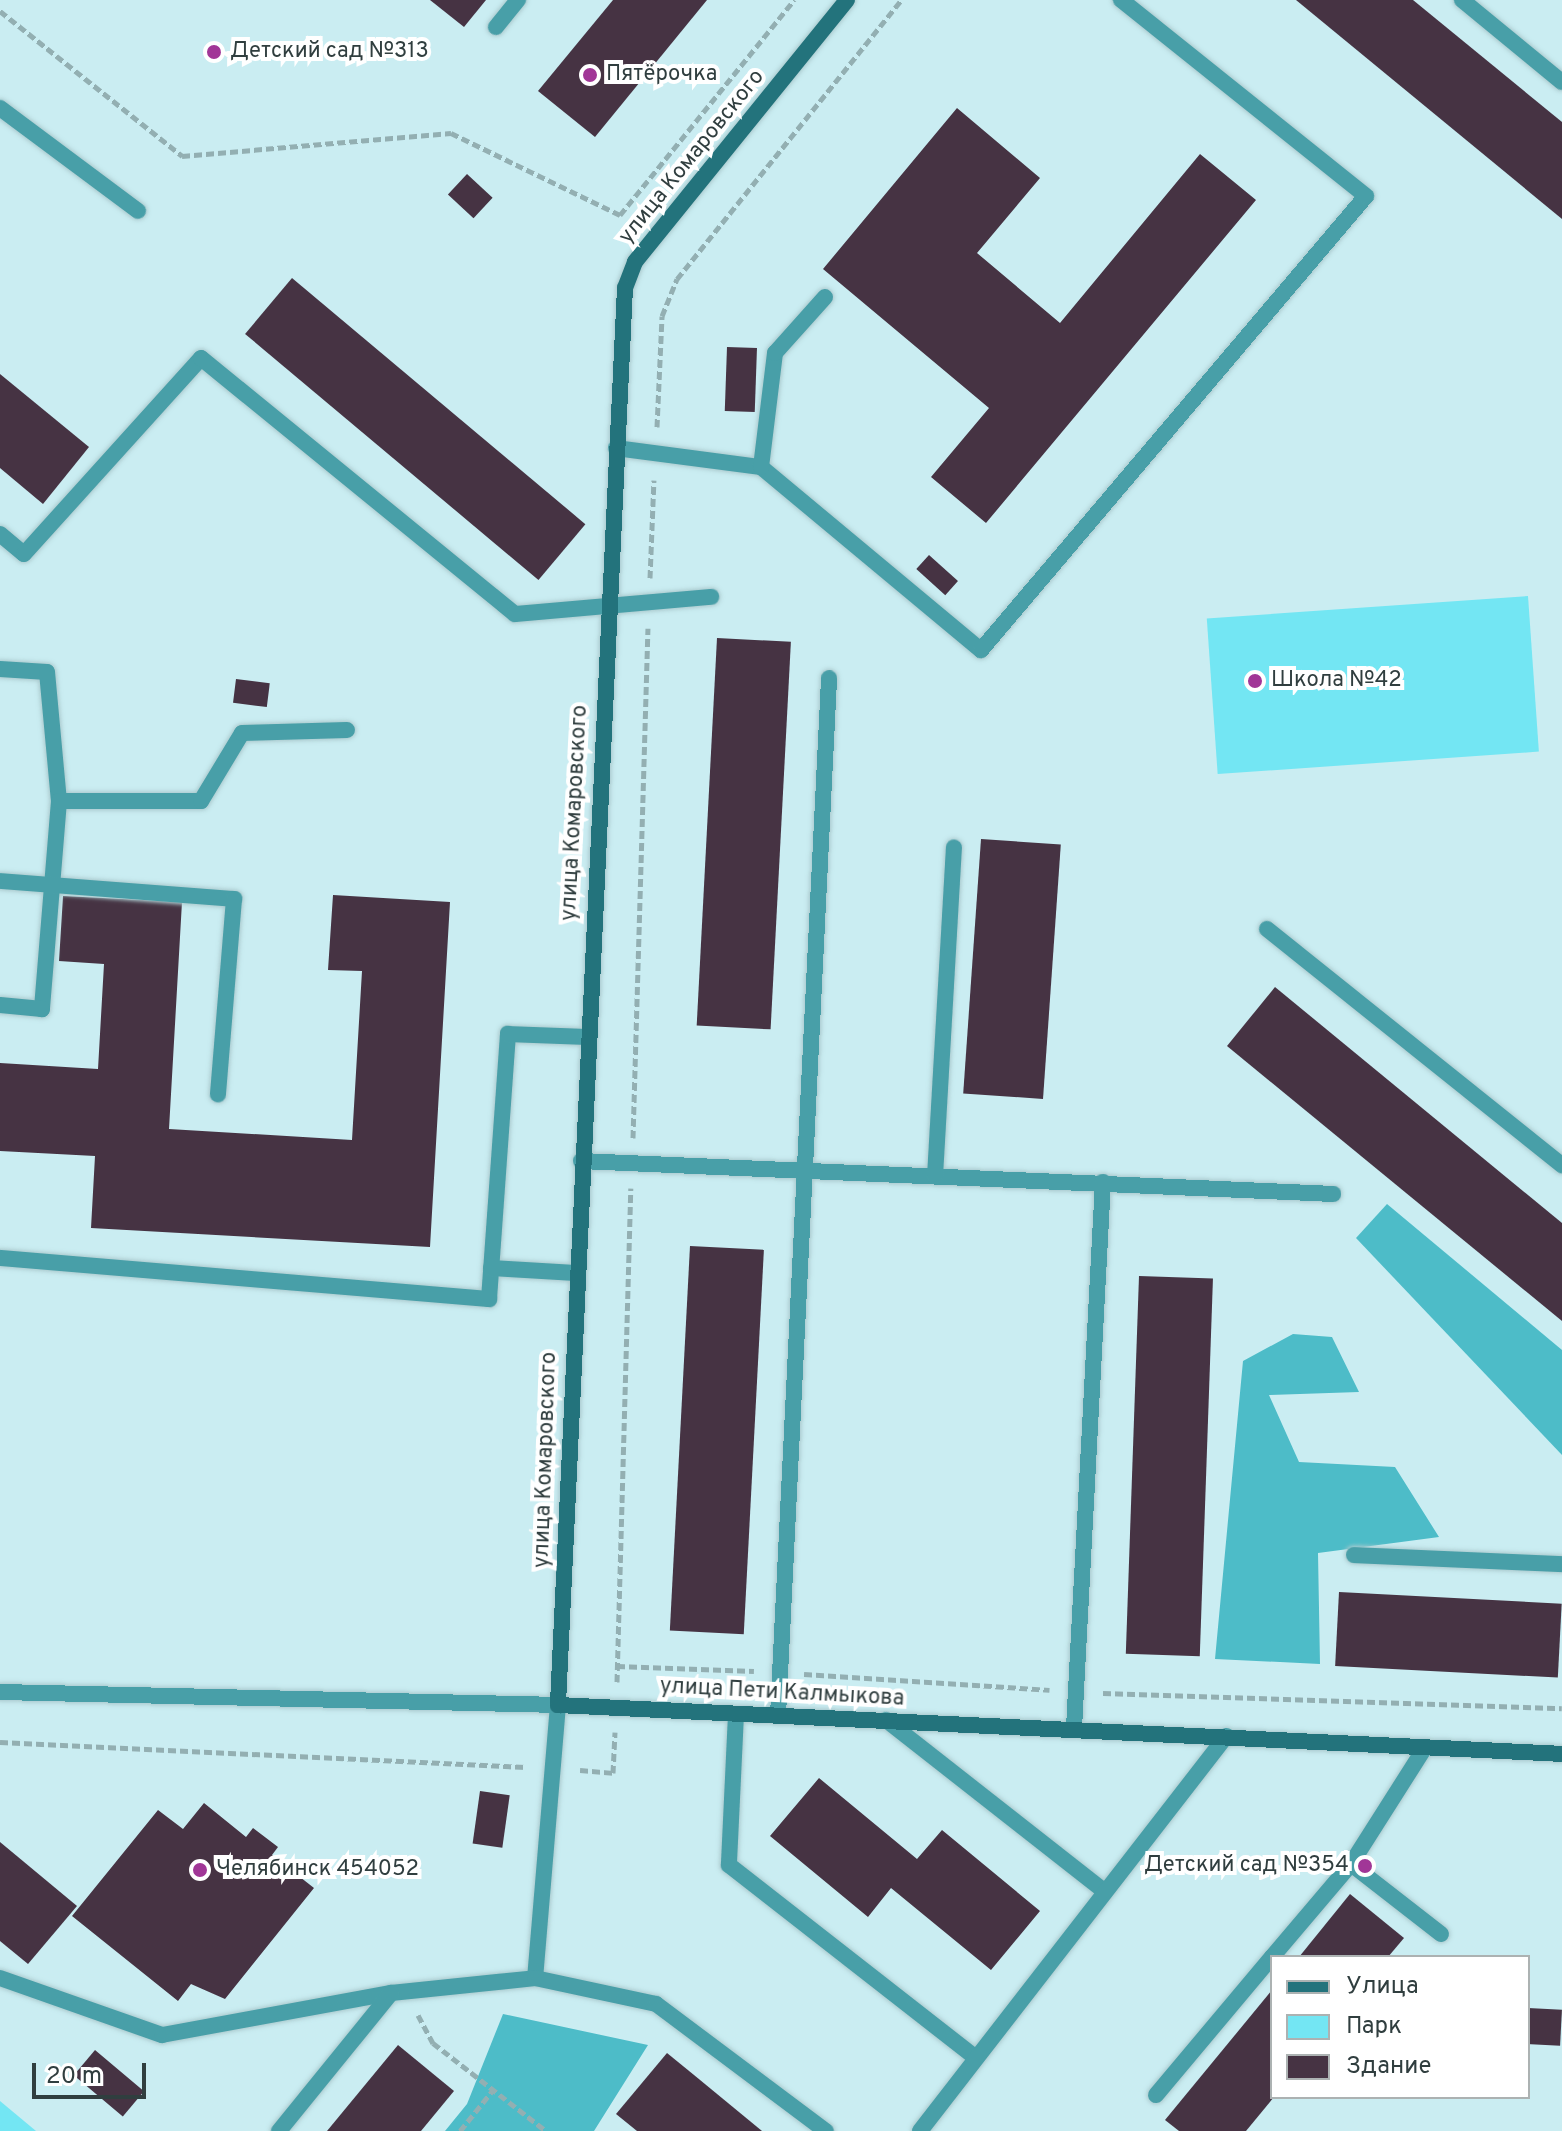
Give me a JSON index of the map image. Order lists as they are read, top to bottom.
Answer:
{
  "streets": {
    "street": ["улица Комаровского", "улица Пети Калмыкова"]
  },
  "crossings": [
    ["улица Комаровского", "улица Пети Калмыкова"]
  ],
  "places": [
    "Детский сад №313",
    "Пятёрочка",
    "Школа №42",
    "Детский сад №354",
    "Челябинск 454052"
  ],
  "legend": ["Улица", "Парк", "Здание"],
  "scale_bar": "20 m"
}
